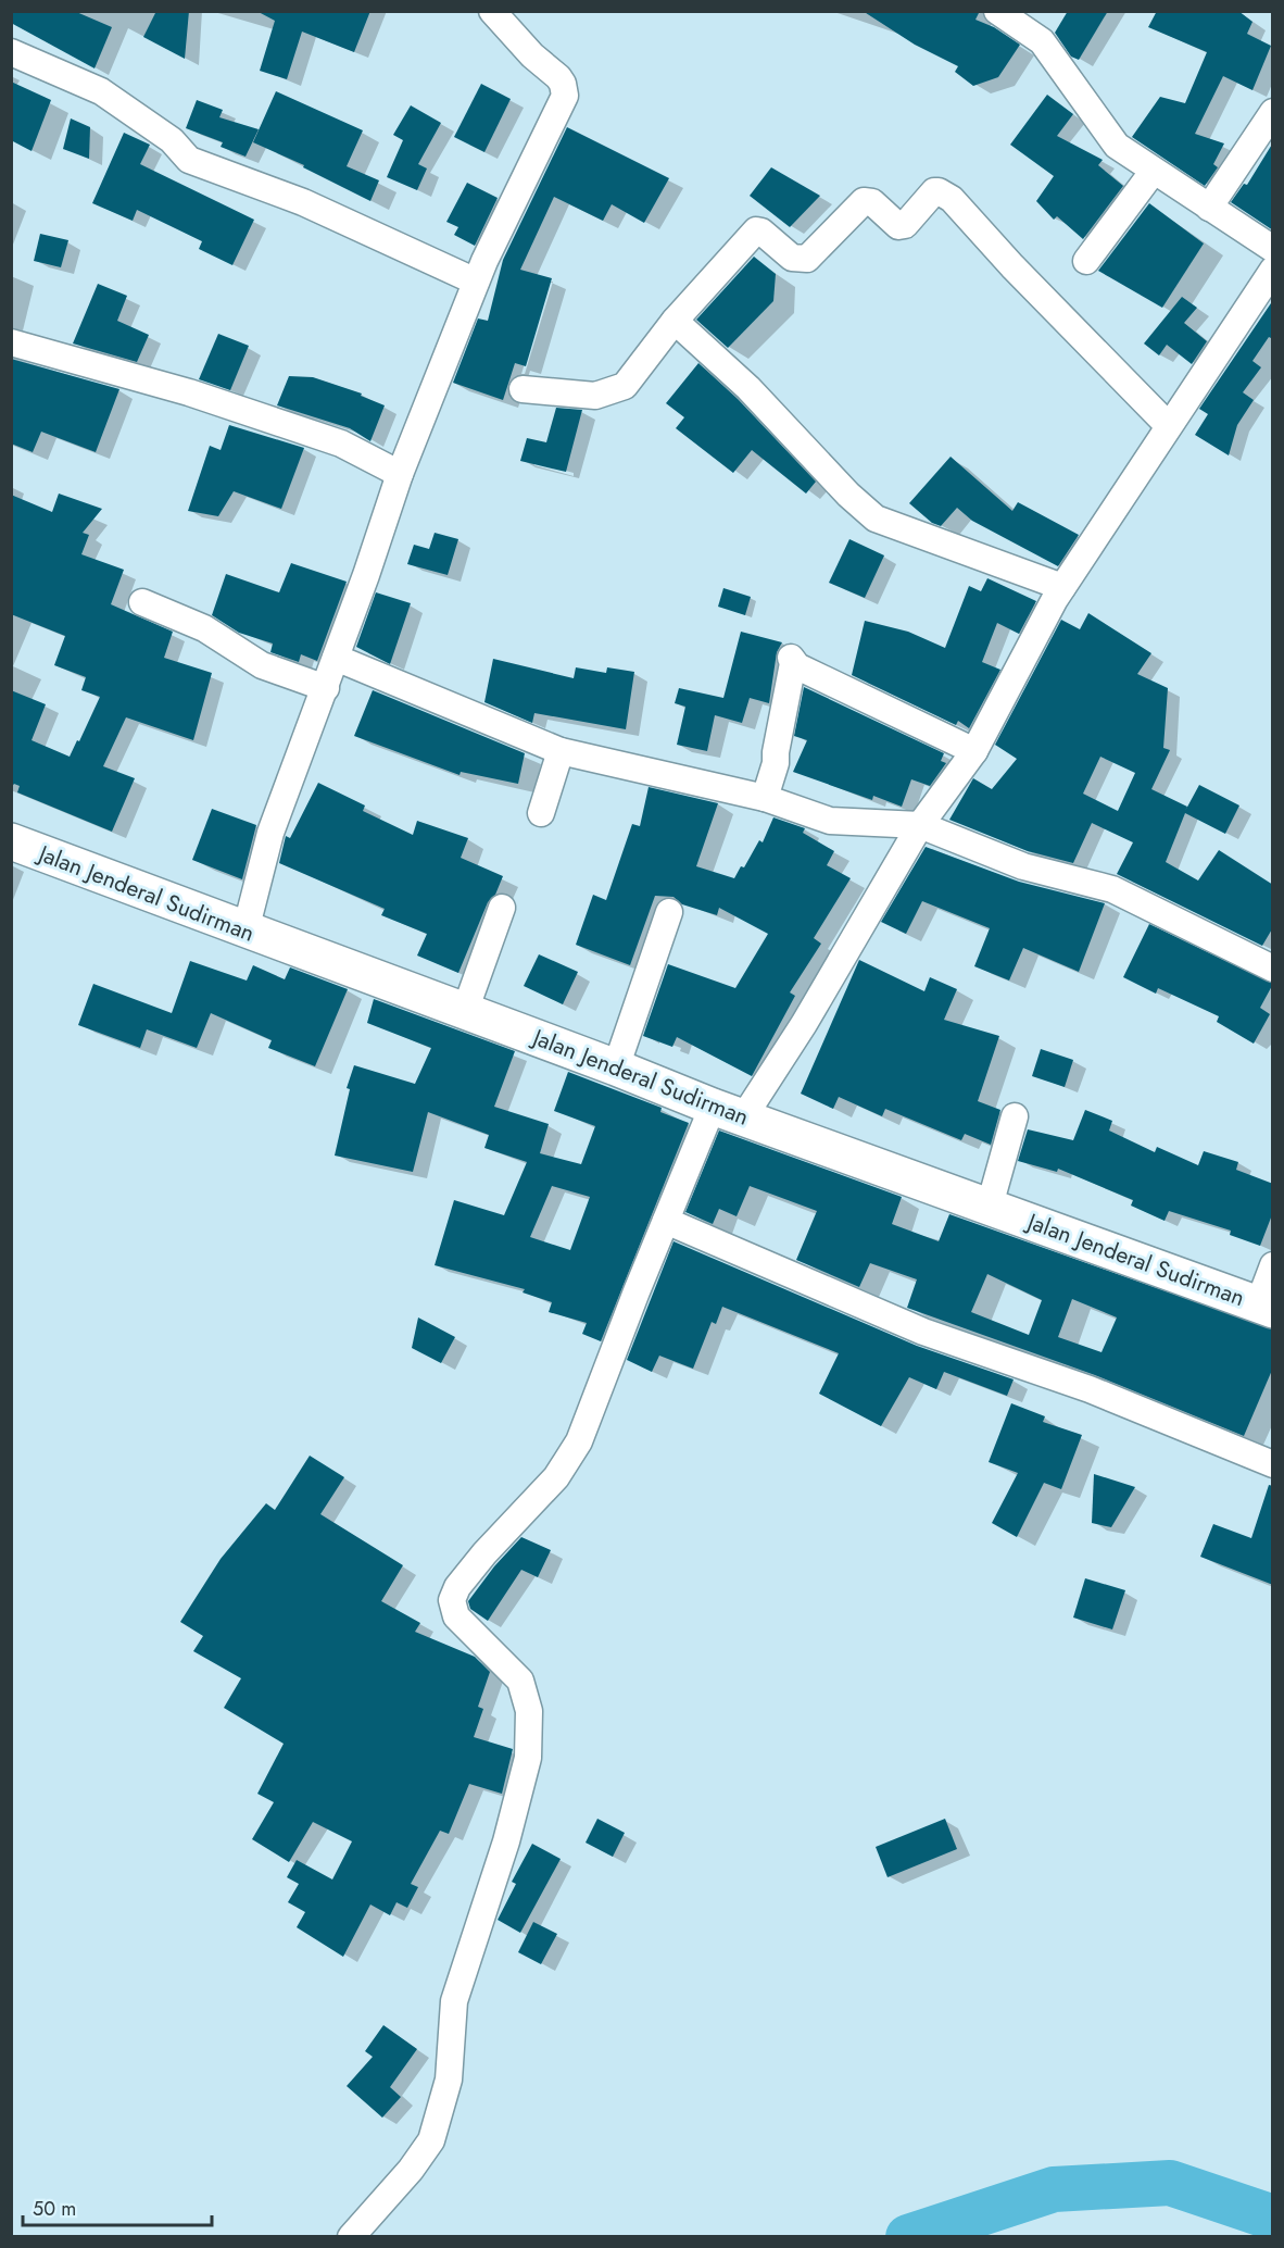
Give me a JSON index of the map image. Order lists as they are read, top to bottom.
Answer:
{
  "streets": {
    "main road": ["Jalan Jenderal Sudirman"]
  },
  "scale_bar": "50 m"
}
